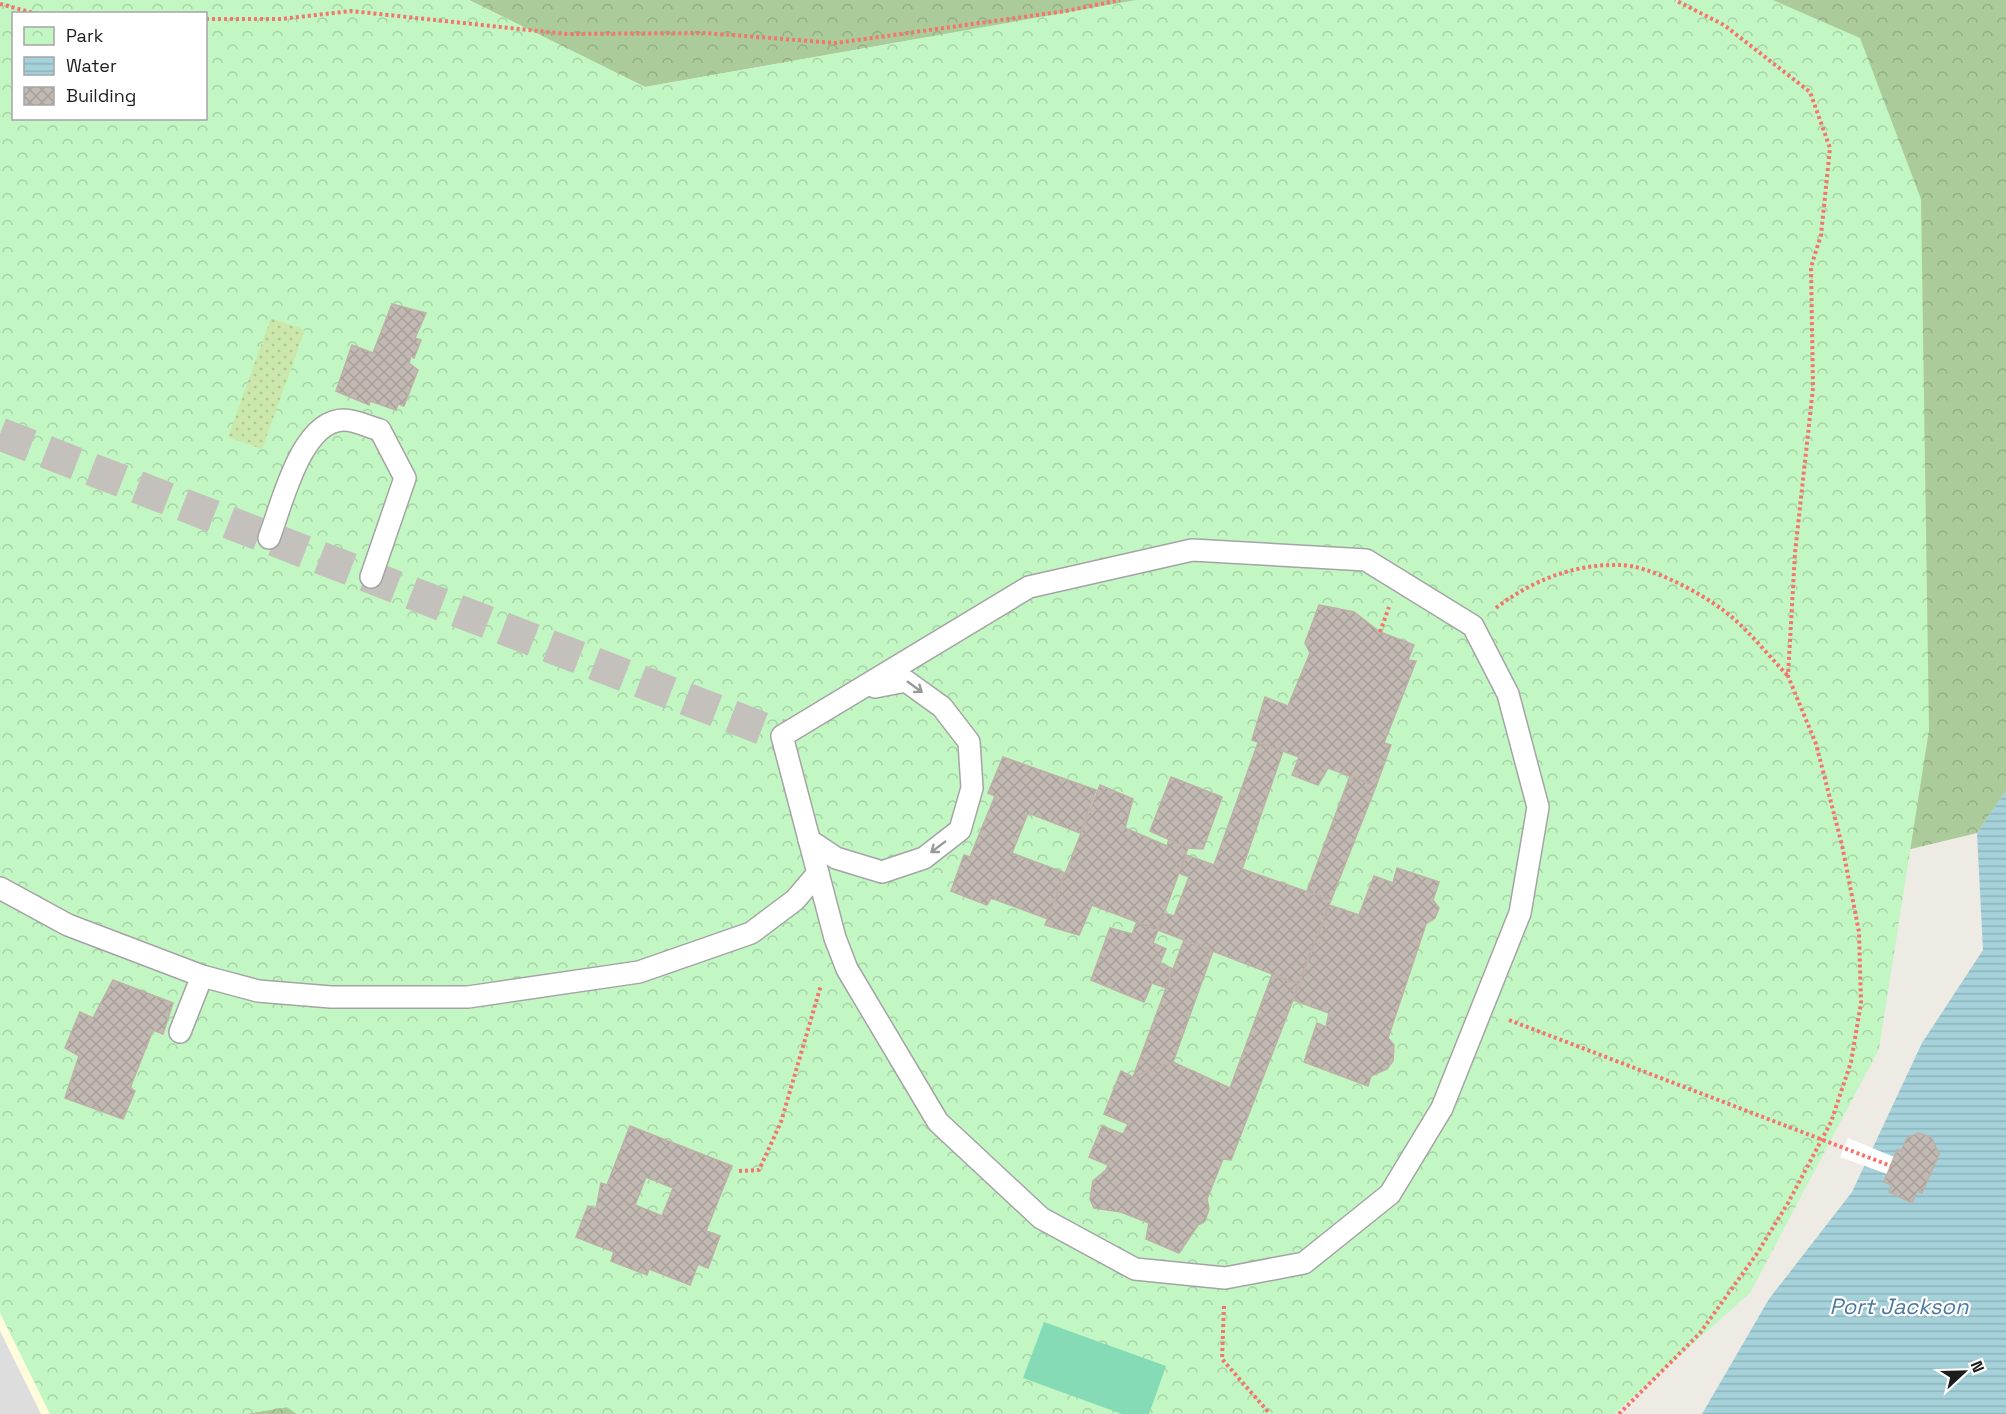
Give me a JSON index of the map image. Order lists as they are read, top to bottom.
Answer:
{
  "water": ["Port Jackson"],
  "legend": ["Park", "Water", "Building"],
  "north": "right"
}
